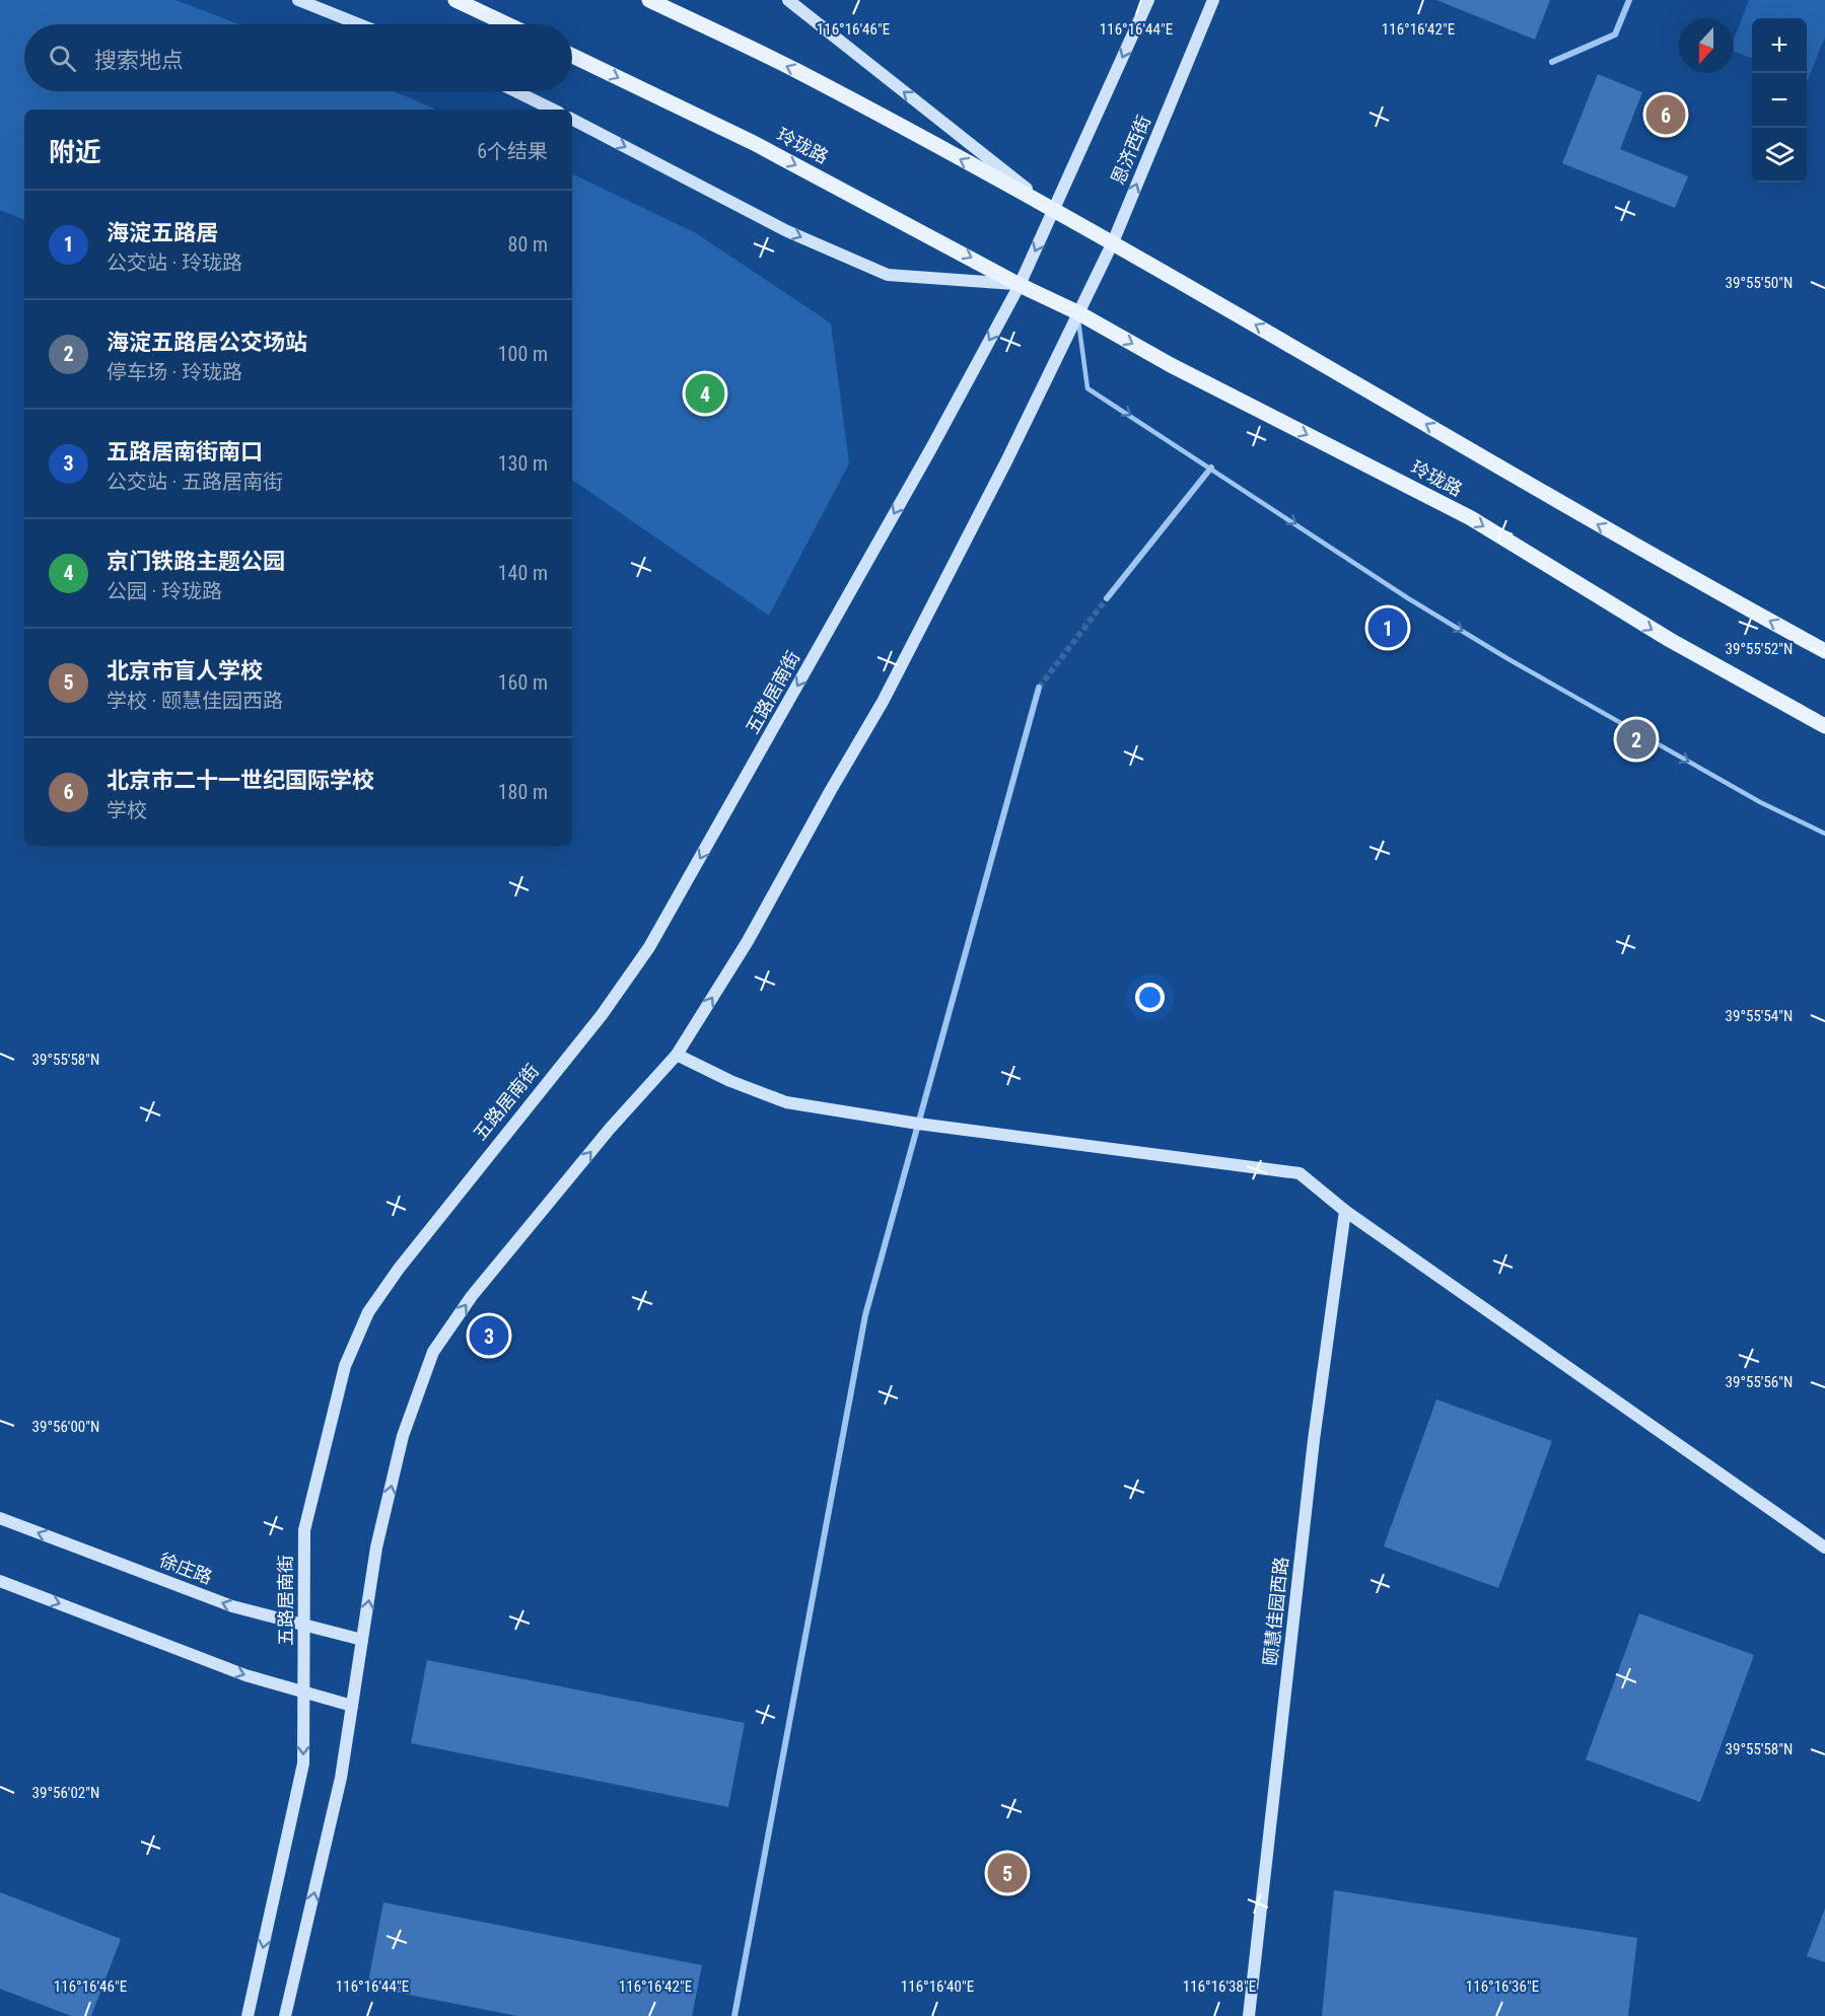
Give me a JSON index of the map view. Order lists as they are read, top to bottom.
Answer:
{
  "streets": {
    "main road": ["玲珑路"],
    "street": [
      "恩济西街",
      "五路居南街",
      "徐庄路",
      "颐慧佳园西路"
    ]
  },
  "crossings": [
    ["玲珑路", "恩济西街"],
    ["玲珑路", "五路居南街"],
    ["五路居南街", "徐庄路"]
  ],
  "north": "bottom",
  "page": {
    "map_buttons": ["+", "−"],
    "search": "搜索地点",
    "pins": [
      "6",
      "4",
      "1",
      "2",
      "3",
      "5"
    ],
    "heading": ["附近", "6个结果"],
    "list": [
      {
        "mark": "1",
        "name": "海淀五路居",
        "note": "公交站 · 玲珑路",
        "value": "80 m"
      },
      {
        "mark": "2",
        "name": "海淀五路居公交场站",
        "note": "停车场 · 玲珑路",
        "value": "100 m"
      },
      {
        "mark": "3",
        "name": "五路居南街南口",
        "note": "公交站 · 五路居南街",
        "value": "130 m"
      },
      {
        "mark": "4",
        "name": "京门铁路主题公园",
        "note": "公园 · 玲珑路",
        "value": "140 m"
      },
      {
        "mark": "5",
        "name": "北京市盲人学校",
        "note": "学校 · 颐慧佳园西路",
        "value": "160 m"
      },
      {
        "mark": "6",
        "name": "北京市二十一世纪国际学校",
        "note": "学校",
        "value": "180 m"
      }
    ]
  },
  "coordinates": [
    "116°16'42\"E",
    "116°16'46\"E",
    "116°16'44\"E",
    "39°55'50\"N",
    "39°55'52\"N",
    "39°55'54\"N",
    "39°55'58\"N",
    "39°55'56\"N",
    "39°56'00\"N",
    "39°56'02\"N",
    "116°16'40\"E",
    "116°16'38\"E",
    "116°16'36\"E"
  ]
}
